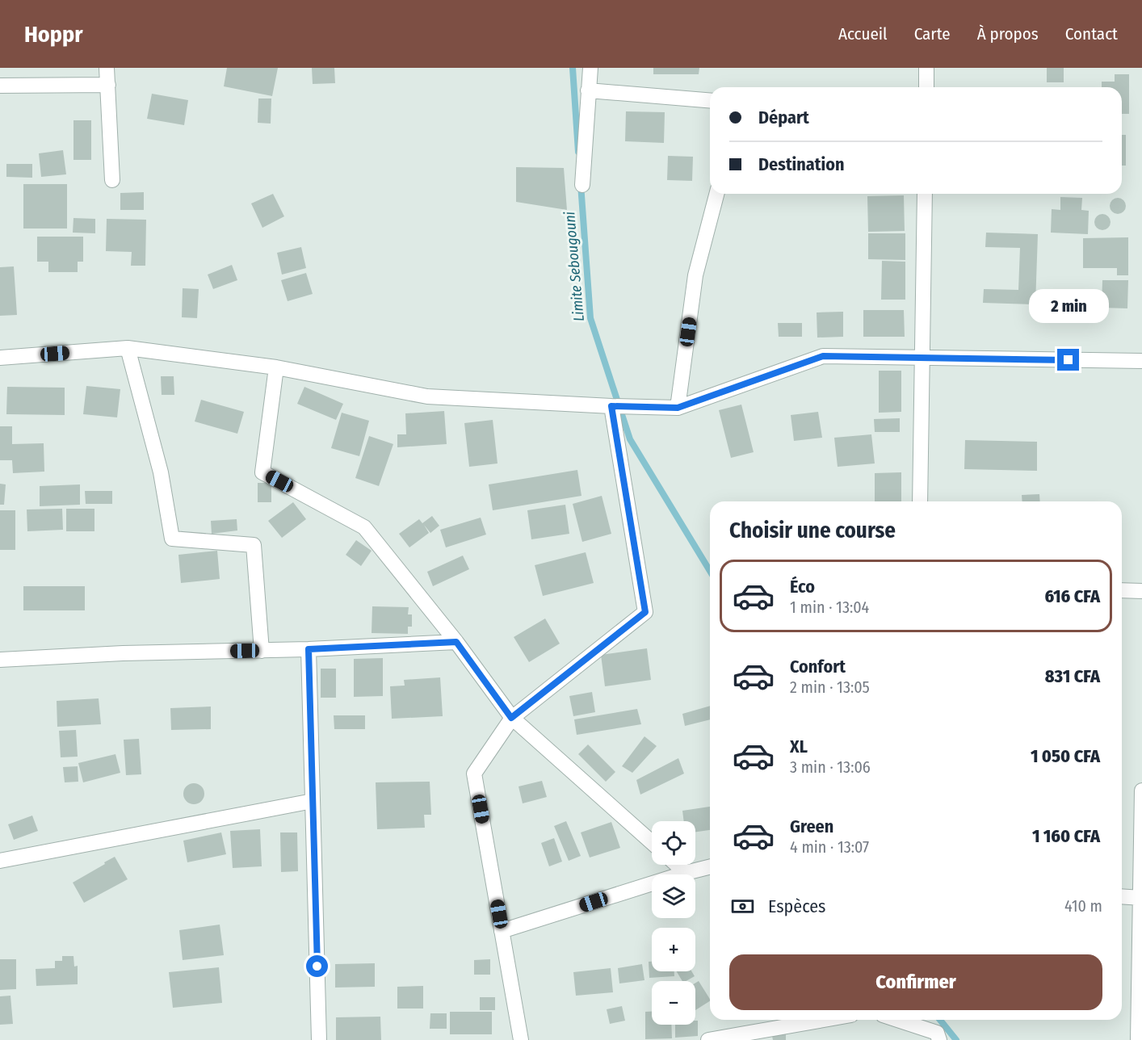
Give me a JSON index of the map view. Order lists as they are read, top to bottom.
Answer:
{
  "water": ["Limite Sebougouni"],
  "page": {
    "header": "Hoppr",
    "nav": [
      "Accueil",
      "Carte",
      "À propos",
      "Contact"
    ],
    "banner": ["Départ", "Destination"],
    "bubble": "2 min",
    "heading": "Choisir une course",
    "list": [
      {
        "name": "Éco",
        "note": "1 min · 13:04",
        "value": "616 CFA"
      },
      {
        "name": "Confort",
        "note": "2 min · 13:05",
        "value": "831 CFA"
      },
      {
        "name": "XL",
        "note": "3 min · 13:06",
        "value": "1 050 CFA"
      },
      {
        "name": "Green",
        "note": "4 min · 13:07",
        "value": "1 160 CFA"
      }
    ],
    "map_buttons": ["+", "−"],
    "pay": ["Espèces", "410 m"],
    "buttons": "Confirmer"
  }
}
